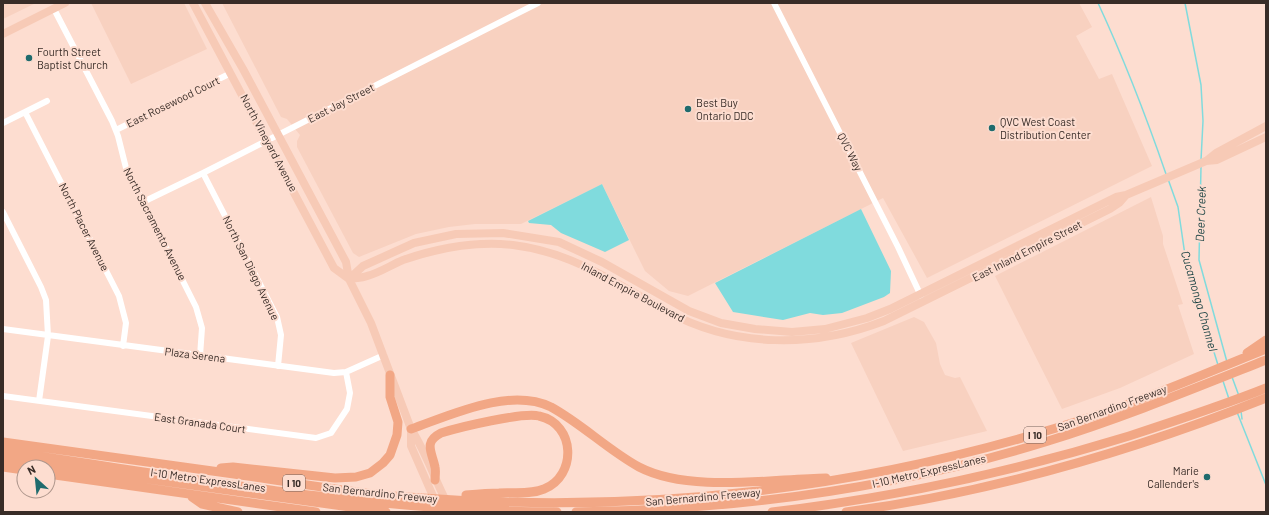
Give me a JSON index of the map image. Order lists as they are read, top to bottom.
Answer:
{
  "streets": {
    "highway": ["San Bernardino Freeway", "I 10", "I-10 Metro ExpressLanes"],
    "main road": ["North Vineyard Avenue", "East Inland Empire Street", "Inland Empire Boulevard"],
    "street": [
      "East Rosewood Court",
      "East Jay Street",
      "QVC Way",
      "North Sacramento Avenue",
      "North Placer Avenue",
      "North San Diego Avenue",
      "Plaza Serena",
      "East Granada Court"
    ]
  },
  "crossings": [
    ["East Rosewood Court", "North Vineyard Avenue"],
    ["East Rosewood Court", "North Sacramento Avenue"],
    ["East Jay Street", "North Vineyard Avenue"],
    ["East Jay Street", "North Sacramento Avenue"],
    ["East Jay Street", "North San Diego Avenue"],
    ["North Vineyard Avenue", "Inland Empire Boulevard"],
    ["North Vineyard Avenue", "Plaza Serena"],
    ["QVC Way", "East Inland Empire Street"],
    ["QVC Way", "Inland Empire Boulevard"],
    ["North Sacramento Avenue", "Plaza Serena"],
    ["North Placer Avenue", "Plaza Serena"],
    ["East Inland Empire Street", "Inland Empire Boulevard"],
    ["North San Diego Avenue", "Plaza Serena"],
    ["Plaza Serena", "East Granada Court"],
    ["San Bernardino Freeway", "I-10 Metro ExpressLanes"]
  ],
  "water": ["Deer Creek", "Cucamonga Channel"],
  "places": [
    "Fourth Street Baptist Church",
    "Best Buy Ontario DDC",
    "QVC West Coast Distribution Center",
    "Marie Callender's"
  ],
  "north": "top left"
}
